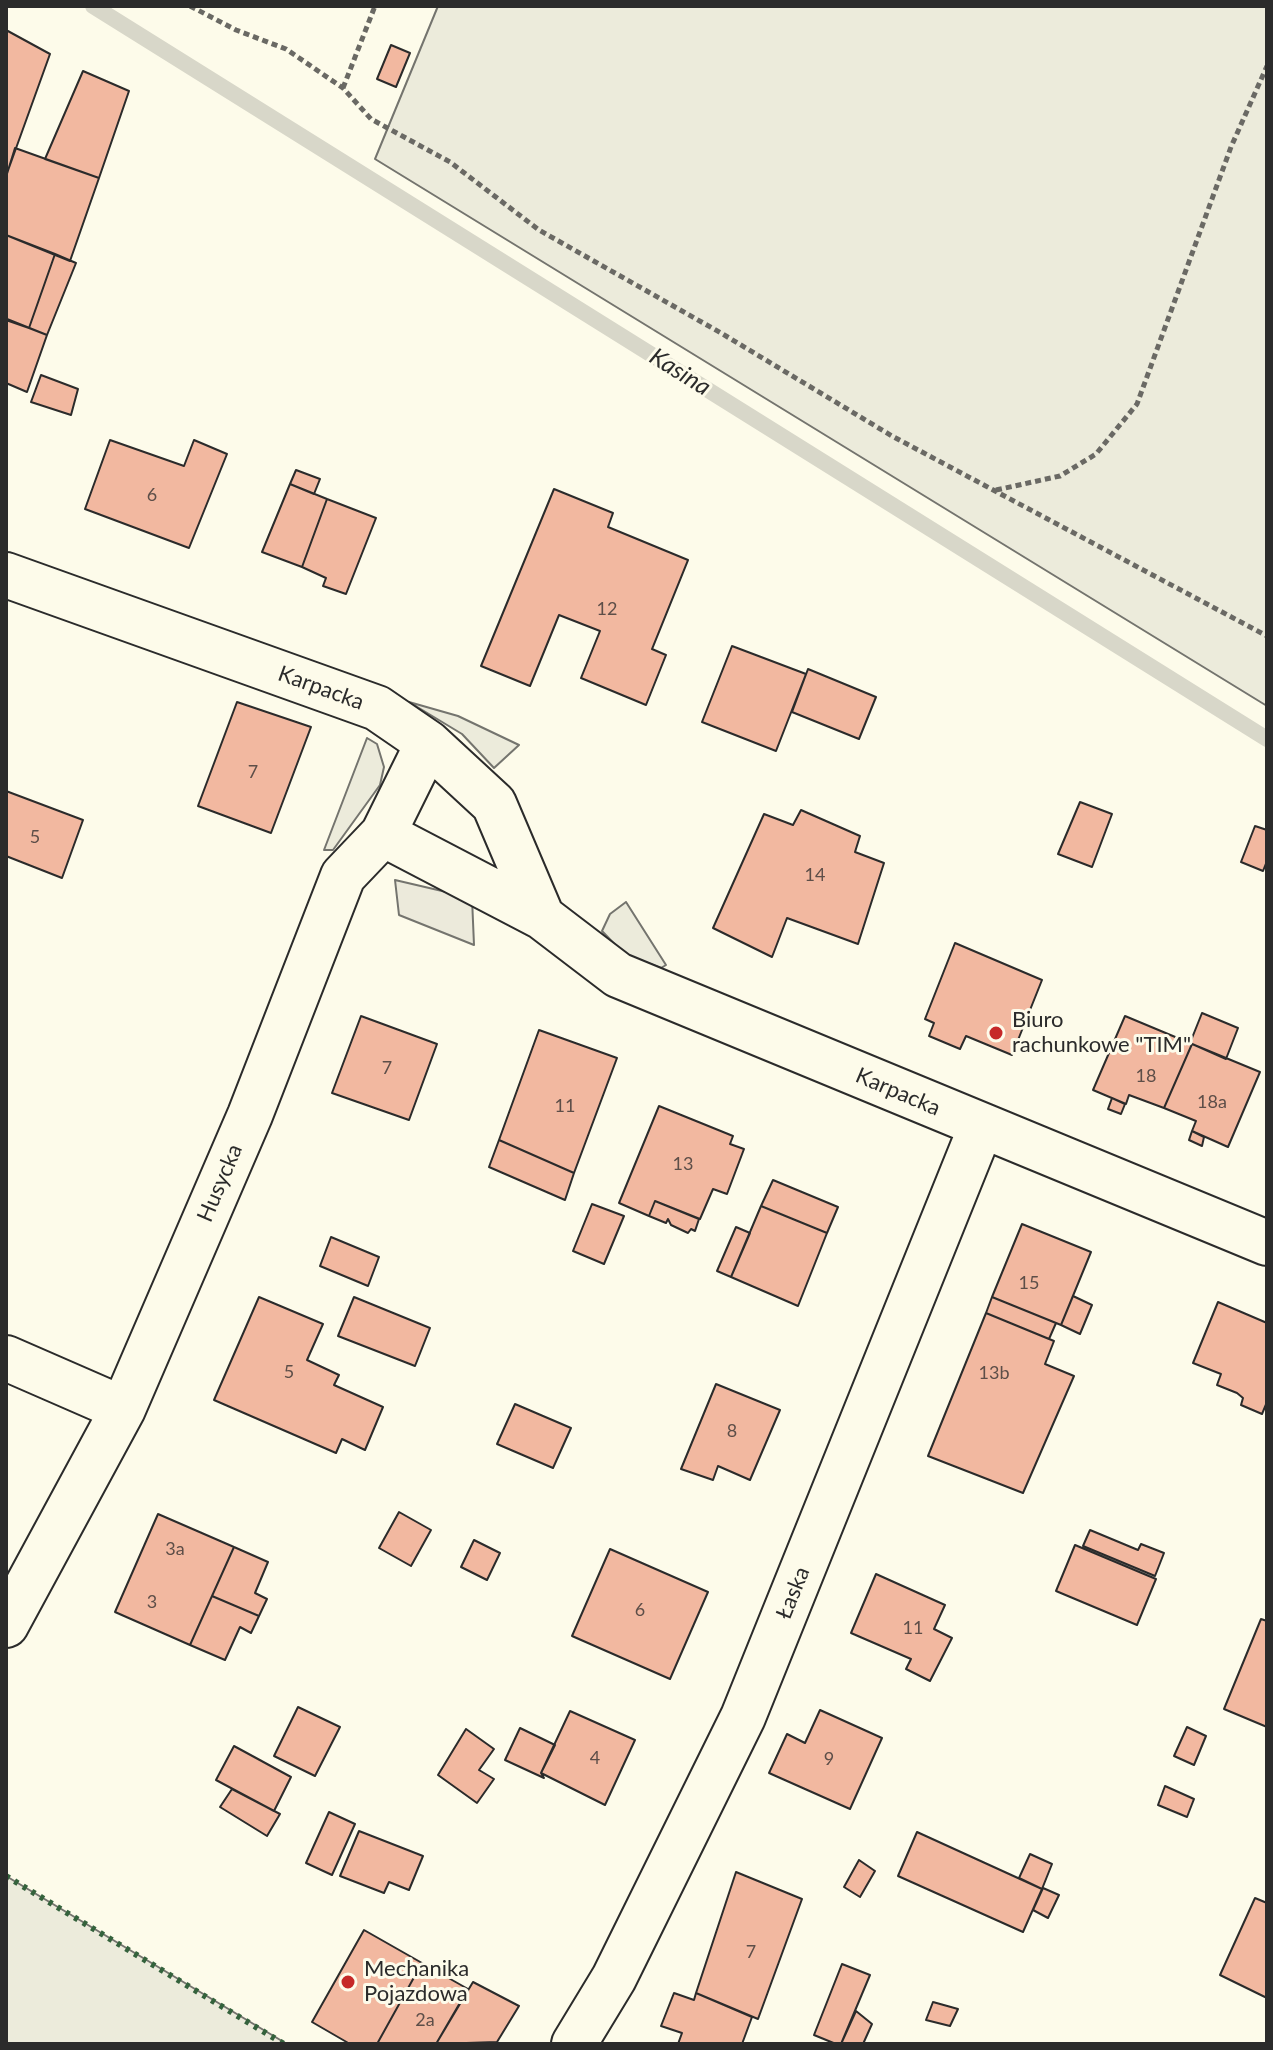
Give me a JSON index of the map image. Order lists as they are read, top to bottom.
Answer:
{
  "streets": {
    "street": ["Karpacka", "Husycka", "Łaska"]
  },
  "crossings": [
    ["Karpacka", "Husycka"],
    ["Karpacka", "Łaska"]
  ],
  "water": ["Kasina"],
  "places": ["Biuro rachunkowe \"TIM\"", "Mechanika Pojazdowa"],
  "house_numbers": [
    "6",
    "12",
    "7",
    "5",
    "14",
    "7",
    "18",
    "18a",
    "11",
    "13",
    "15",
    "5",
    "13b",
    "8",
    "3a",
    "3",
    "6",
    "11",
    "4",
    "9",
    "7",
    "2a"
  ]
}
